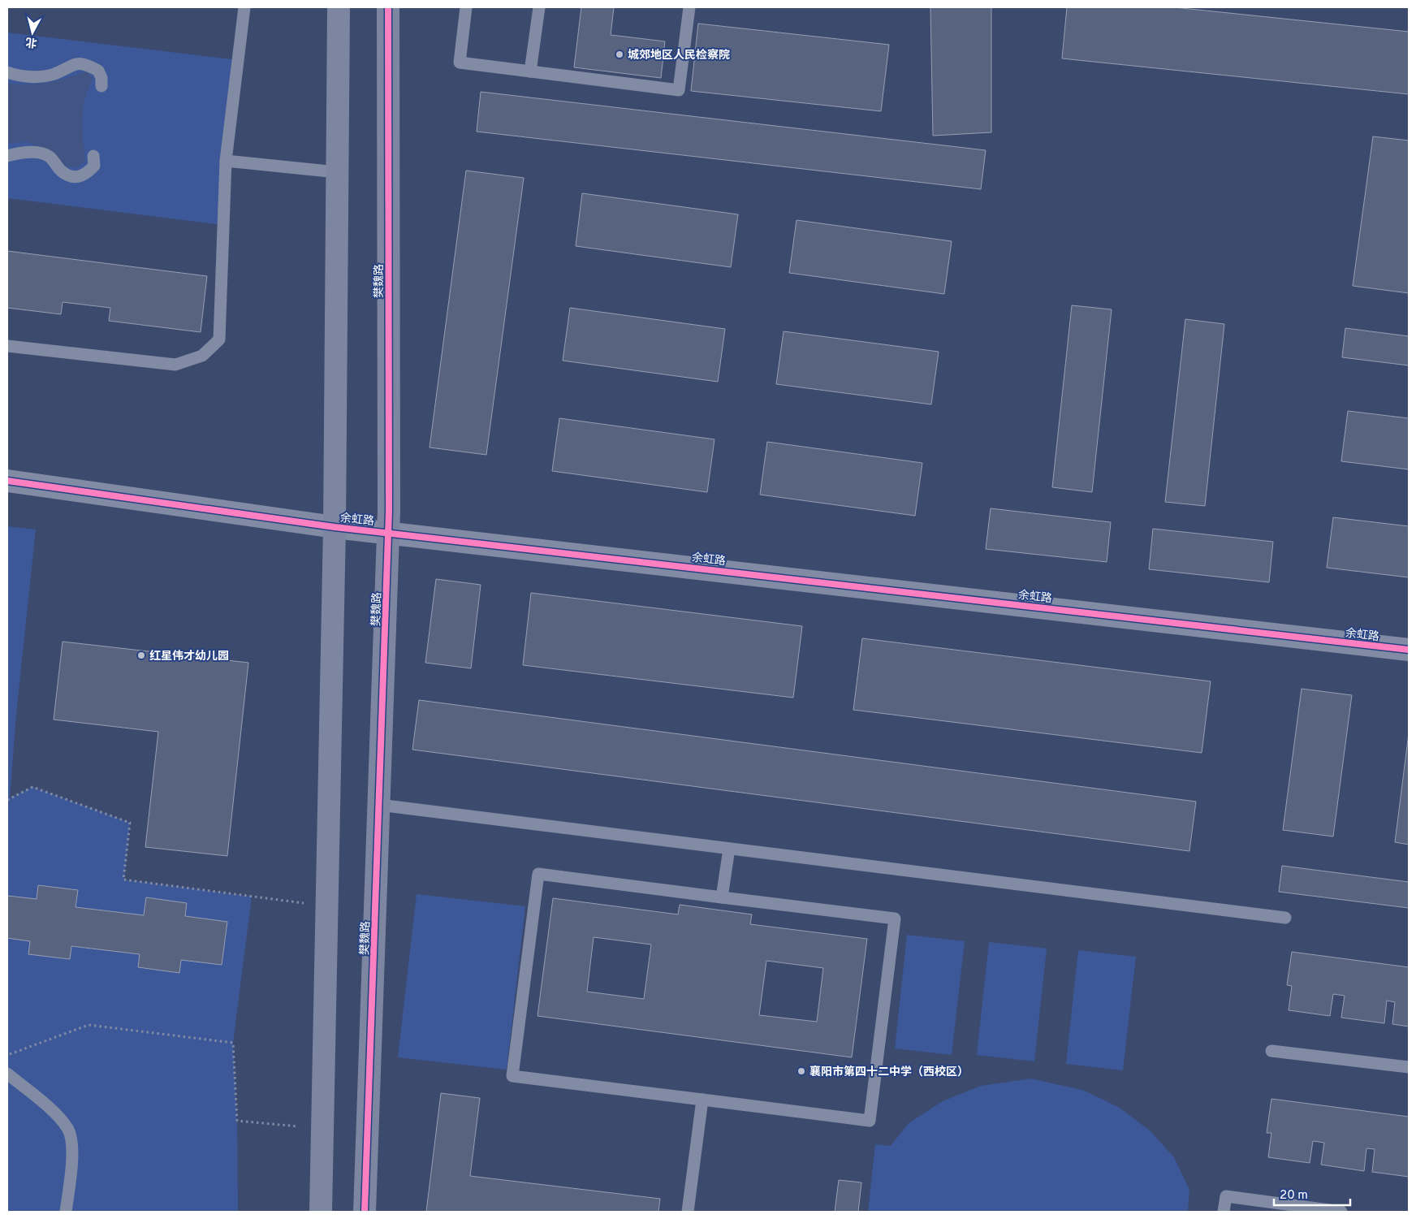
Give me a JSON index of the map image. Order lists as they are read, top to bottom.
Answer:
{
  "streets": {
    "street": ["樊魏路", "余虹路"]
  },
  "crossings": [
    ["樊魏路", "余虹路"]
  ],
  "places": ["城郊地区人民检察院", "红星伟才幼儿园", "襄阳市第四十二中学（西校区）"],
  "scale_bar": "20 m",
  "north": "bottom"
}
